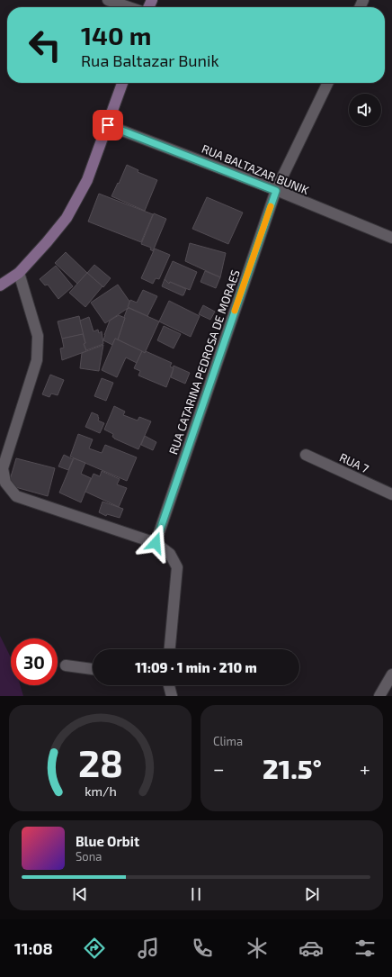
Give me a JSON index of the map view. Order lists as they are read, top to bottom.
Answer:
{
  "streets": {
    "street": ["RUA BALTAZAR BUNIK", "RUA CATARINA PEDROSA DE MORAES", "RUA 7"]
  },
  "crossings": [
    ["RUA BALTAZAR BUNIK", "RUA CATARINA PEDROSA DE MORAES"]
  ],
  "page": {
    "turn": ["140 m", "Rua Baltazar Bunik"],
    "limit": "30",
    "trip": "11:09 · 1 min · 210 m",
    "tile": "Clima",
    "heat": ["−", "21.5°", "+"],
    "song": ["Blue Orbit", "Sona"],
    "tabs": "11:08",
    "gauge": ["28", "km/h"]
  }
}
